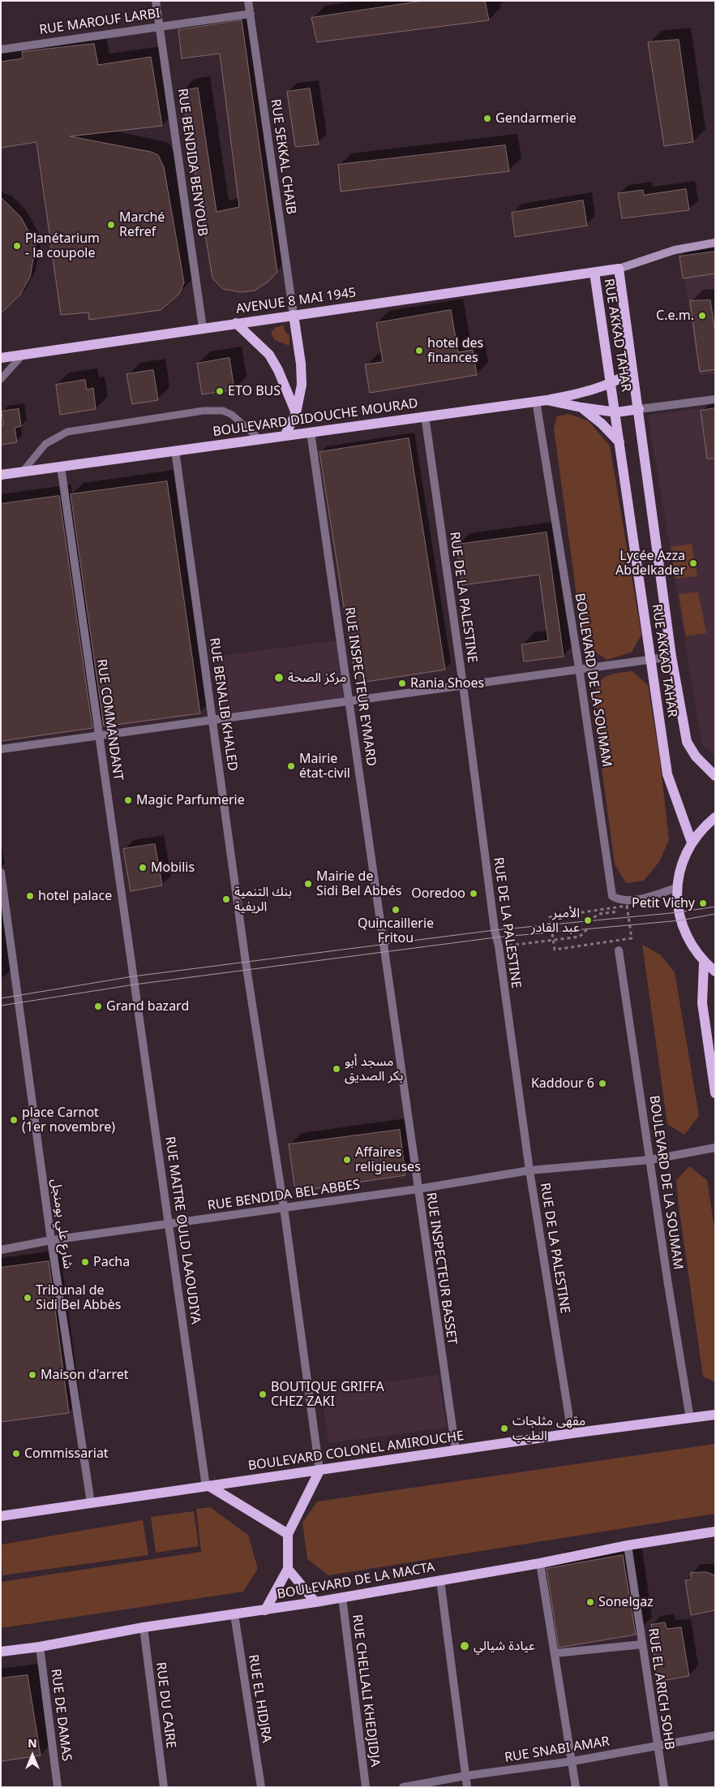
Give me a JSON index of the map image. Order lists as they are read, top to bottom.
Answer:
{
  "streets": {
    "main road": [
      "AVENUE 8 MAI 1945",
      "RUE AKKAD TAHAR",
      "BOULEVARD DIDOUCHE MOURAD",
      "BOULEVARD COLONEL AMIROUCHE",
      "BOULEVARD DE LA MACTA"
    ],
    "street": [
      "RUE MAROUF LARBI",
      "RUE SEKKAL CHAIB",
      "RUE BENDIDA BENYOUB",
      "RUE DE LA PALESTINE",
      "BOULEVARD DE LA SOUMAM",
      "RUE INSPECTEUR EYMARD",
      "RUE BENALIB KHALED",
      "RUE COMMANDANT",
      "RUE BENDIDA BEL ABBES",
      "شارع علي بومنجل",
      "RUE MAITRE OULD LAAOUDIYA",
      "RUE INSPECTEUR BASSET",
      "RUE EL ARICH SOHB",
      "RUE CHELLALI KHEDJIDJA",
      "RUE EL HIDJRA",
      "RUE DU CAIRE",
      "RUE DE DAMAS",
      "RUE SNABI AMAR"
    ]
  },
  "crossings": [
    ["RUE MAROUF LARBI", "RUE SEKKAL CHAIB"],
    ["RUE MAROUF LARBI", "RUE BENDIDA BENYOUB"],
    ["RUE SEKKAL CHAIB", "AVENUE 8 MAI 1945"],
    ["RUE BENDIDA BENYOUB", "AVENUE 8 MAI 1945"],
    ["AVENUE 8 MAI 1945", "RUE AKKAD TAHAR"],
    ["RUE AKKAD TAHAR", "BOULEVARD DIDOUCHE MOURAD"],
    ["BOULEVARD DIDOUCHE MOURAD", "RUE DE LA PALESTINE"],
    ["BOULEVARD DIDOUCHE MOURAD", "BOULEVARD DE LA SOUMAM"],
    ["BOULEVARD DIDOUCHE MOURAD", "RUE INSPECTEUR EYMARD"],
    ["BOULEVARD DIDOUCHE MOURAD", "RUE BENALIB KHALED"],
    ["BOULEVARD DIDOUCHE MOURAD", "RUE COMMANDANT"],
    ["RUE DE LA PALESTINE", "RUE BENDIDA BEL ABBES"],
    ["RUE DE LA PALESTINE", "BOULEVARD COLONEL AMIROUCHE"],
    ["BOULEVARD DE LA SOUMAM", "RUE BENDIDA BEL ABBES"],
    ["BOULEVARD DE LA SOUMAM", "BOULEVARD COLONEL AMIROUCHE"],
    ["RUE INSPECTEUR EYMARD", "RUE INSPECTEUR BASSET"],
    ["RUE BENALIB KHALED", "RUE BENDIDA BEL ABBES"],
    ["RUE BENALIB KHALED", "BOULEVARD COLONEL AMIROUCHE"],
    ["RUE COMMANDANT", "RUE MAITRE OULD LAAOUDIYA"],
    ["RUE BENDIDA BEL ABBES", "شارع علي بومنجل"],
    ["RUE BENDIDA BEL ABBES", "RUE MAITRE OULD LAAOUDIYA"],
    ["RUE BENDIDA BEL ABBES", "RUE INSPECTEUR BASSET"],
    ["شارع علي بومنجل", "BOULEVARD COLONEL AMIROUCHE"],
    ["RUE MAITRE OULD LAAOUDIYA", "BOULEVARD COLONEL AMIROUCHE"],
    ["RUE INSPECTEUR BASSET", "BOULEVARD COLONEL AMIROUCHE"],
    ["BOULEVARD DE LA MACTA", "RUE EL ARICH SOHB"],
    ["BOULEVARD DE LA MACTA", "RUE CHELLALI KHEDJIDJA"],
    ["BOULEVARD DE LA MACTA", "RUE EL HIDJRA"],
    ["BOULEVARD DE LA MACTA", "RUE DU CAIRE"],
    ["BOULEVARD DE LA MACTA", "RUE DE DAMAS"],
    ["RUE EL ARICH SOHB", "RUE SNABI AMAR"]
  ],
  "places": [
    "Gendarmerie",
    "Marché Refref",
    "Planétarium - la coupole",
    "C.e.m.",
    "hotel des finances",
    "ETO BUS",
    "Lycée Azza Abdelkader",
    "مركز الصحة",
    "Rania Shoes",
    "Mairie état-civil",
    "Magic Parfumerie",
    "Mobilis",
    "Mairie de Sidi Bel Abbés",
    "Ooredoo",
    "hotel palace",
    "بنك التنمية الريفية",
    "Petit Vichy",
    "Quincaillerie Fritou",
    "الأمير عبد القادر",
    "Grand bazard",
    "مسجد أبو بكر الصديق",
    "Kaddour 6",
    "place Carnot (1er novembre)",
    "Affaires religieuses",
    "Pacha",
    "Tribunal de Sidi Bel Abbès",
    "Maison d'arret",
    "BOUTIQUE GRIFFA CHEZ ZAKI",
    "مقهى مثلجات الطيب",
    "Commissariat",
    "Sonelgaz",
    "عيادة شيالي"
  ],
  "north": "top"
}
